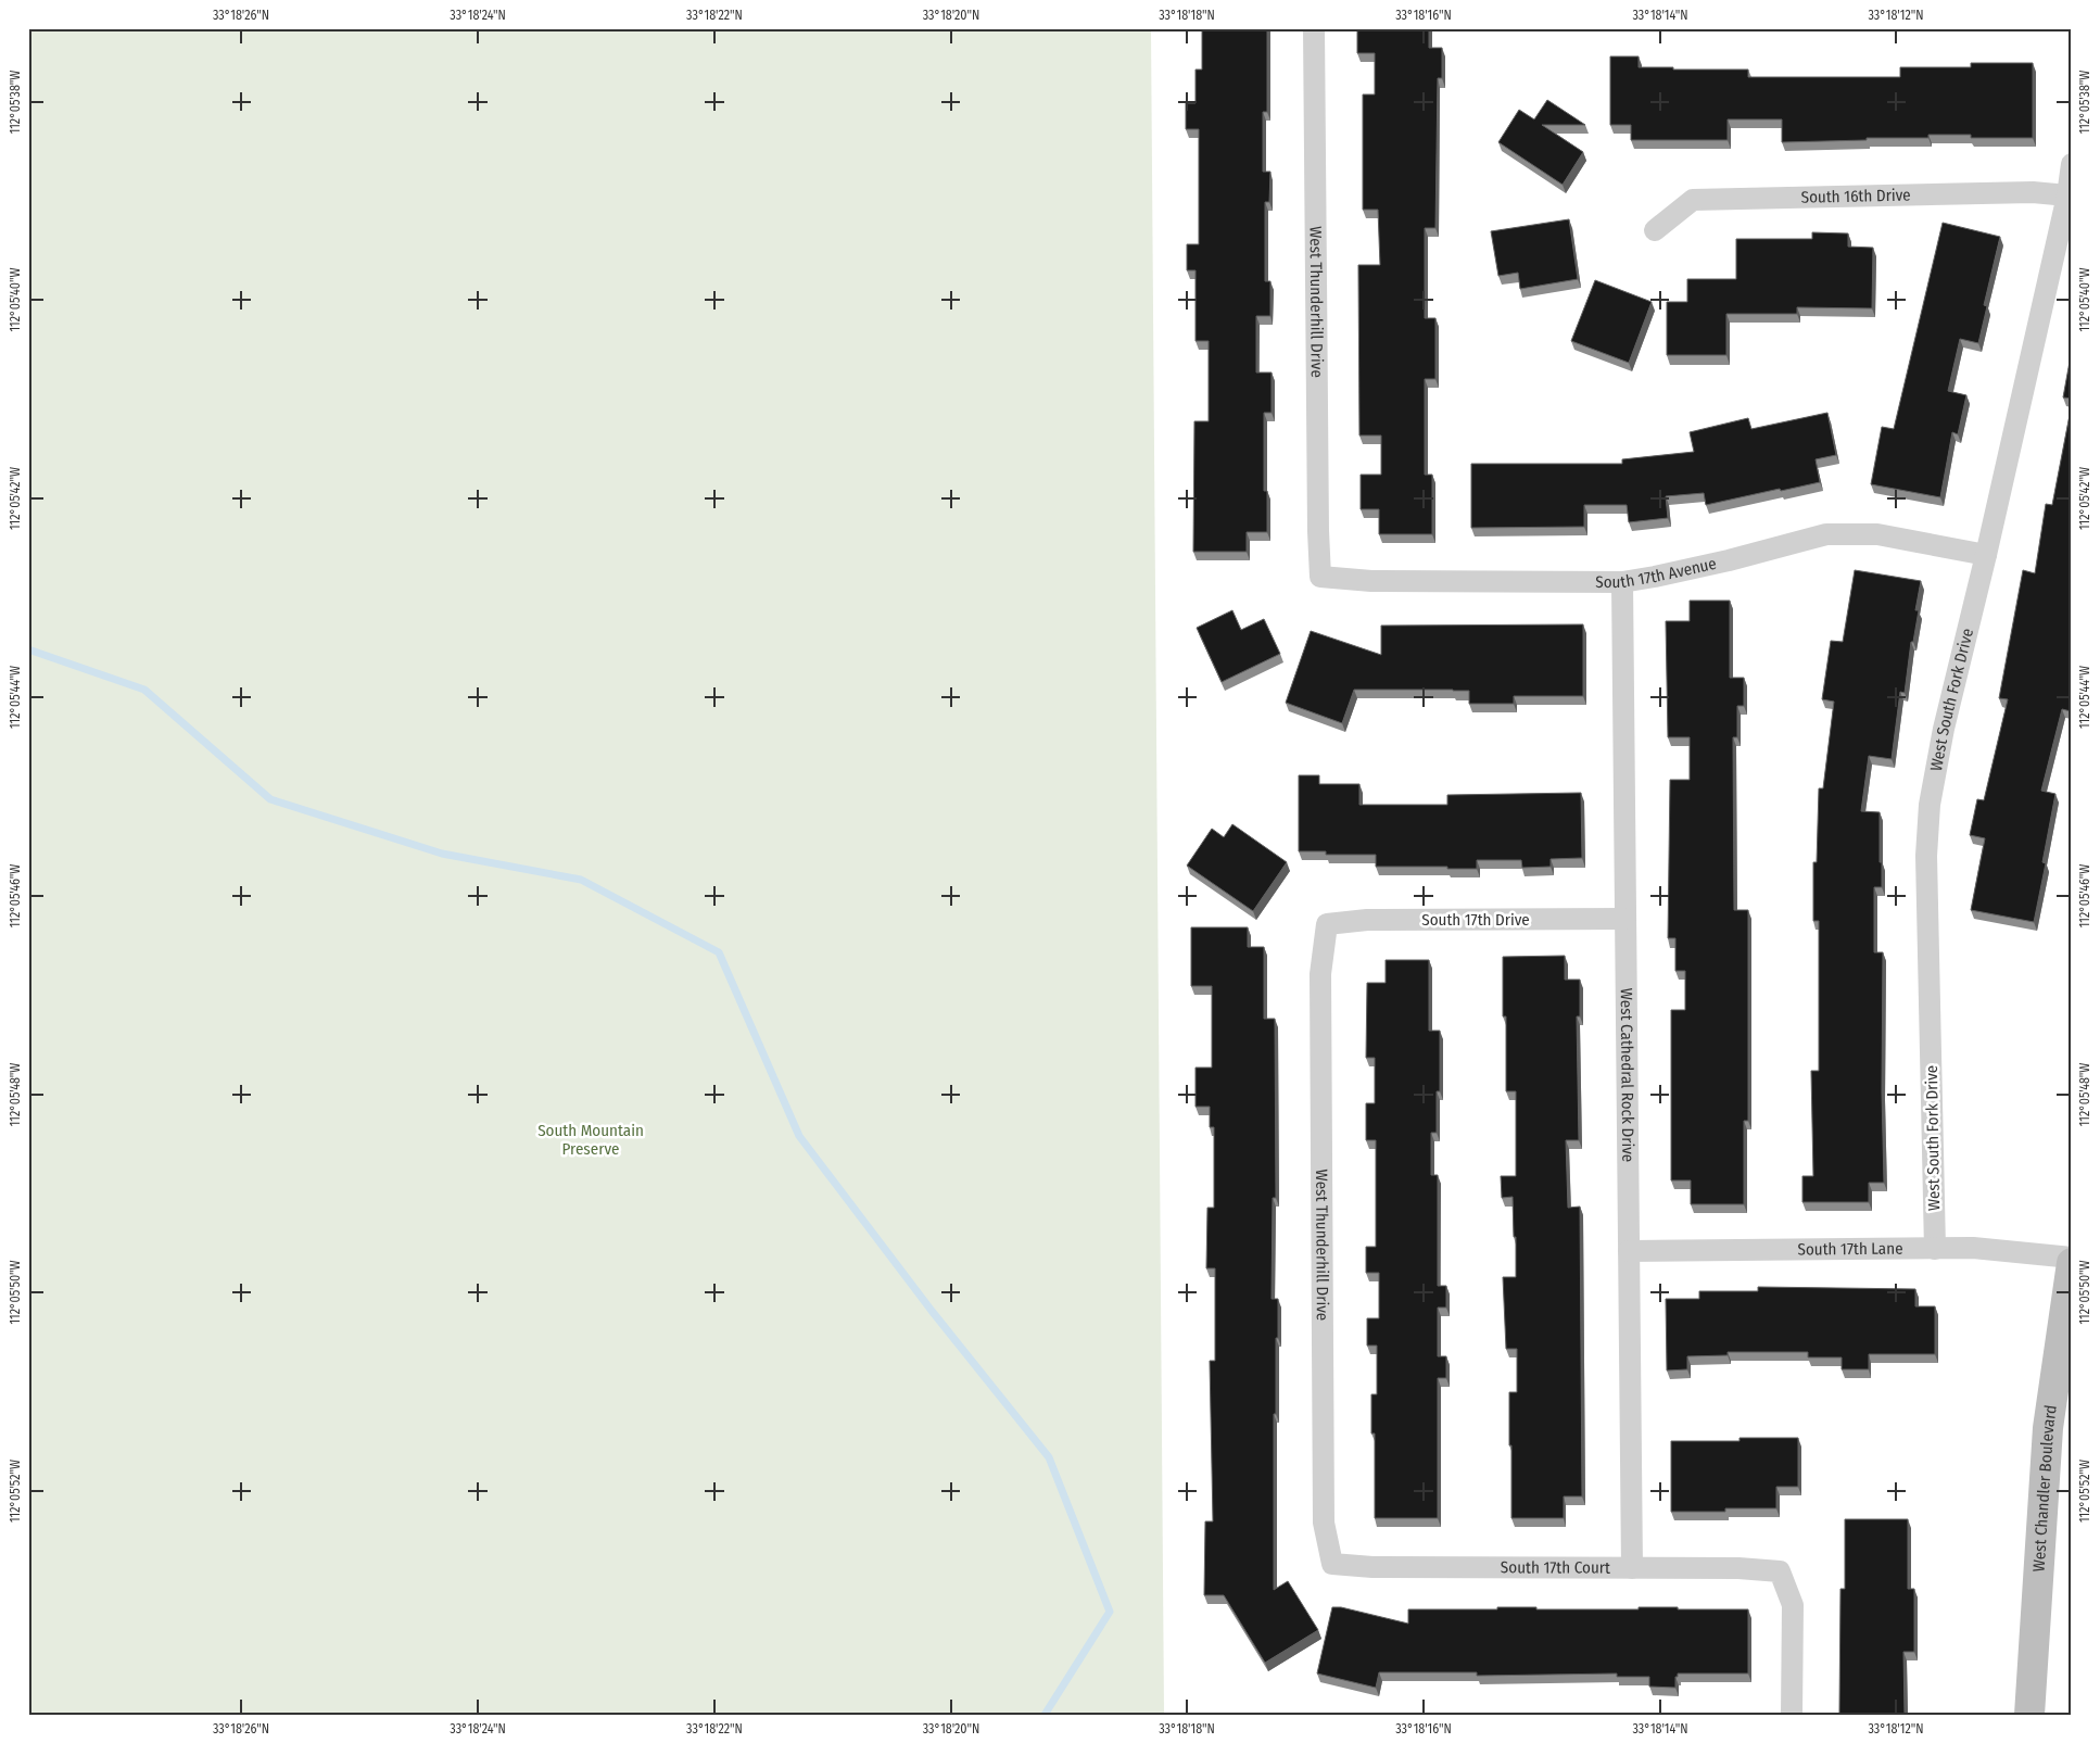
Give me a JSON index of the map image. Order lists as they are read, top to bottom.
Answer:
{
  "streets": {
    "street": [
      "South 16th Drive",
      "West Thunderhill Drive",
      "South 17th Avenue",
      "West South Fork Drive",
      "South 17th Drive",
      "West Cathedral Rock Drive",
      "South 17th Lane",
      "West Chandler Boulevard",
      "South 17th Court"
    ]
  },
  "crossings": [
    ["South 16th Drive", "West South Fork Drive"],
    ["West Thunderhill Drive", "South 17th Avenue"],
    ["West Thunderhill Drive", "South 17th Drive"],
    ["West Thunderhill Drive", "South 17th Court"],
    ["South 17th Avenue", "West South Fork Drive"],
    ["South 17th Avenue", "West Cathedral Rock Drive"],
    ["West South Fork Drive", "South 17th Lane"],
    ["South 17th Drive", "West Cathedral Rock Drive"],
    ["West Cathedral Rock Drive", "South 17th Lane"],
    ["West Cathedral Rock Drive", "South 17th Court"]
  ],
  "parks": ["South Mountain Preserve"],
  "coordinates": [
    "33°18'26\"N",
    "33°18'24\"N",
    "33°18'22\"N",
    "33°18'20\"N",
    "33°18'18\"N",
    "33°18'16\"N",
    "33°18'14\"N",
    "33°18'12\"N",
    "112°05'38\"W",
    "112°05'40\"W",
    "112°05'42\"W",
    "112°05'44\"W",
    "112°05'46\"W",
    "112°05'48\"W",
    "112°05'50\"W",
    "112°05'52\"W"
  ]
}
